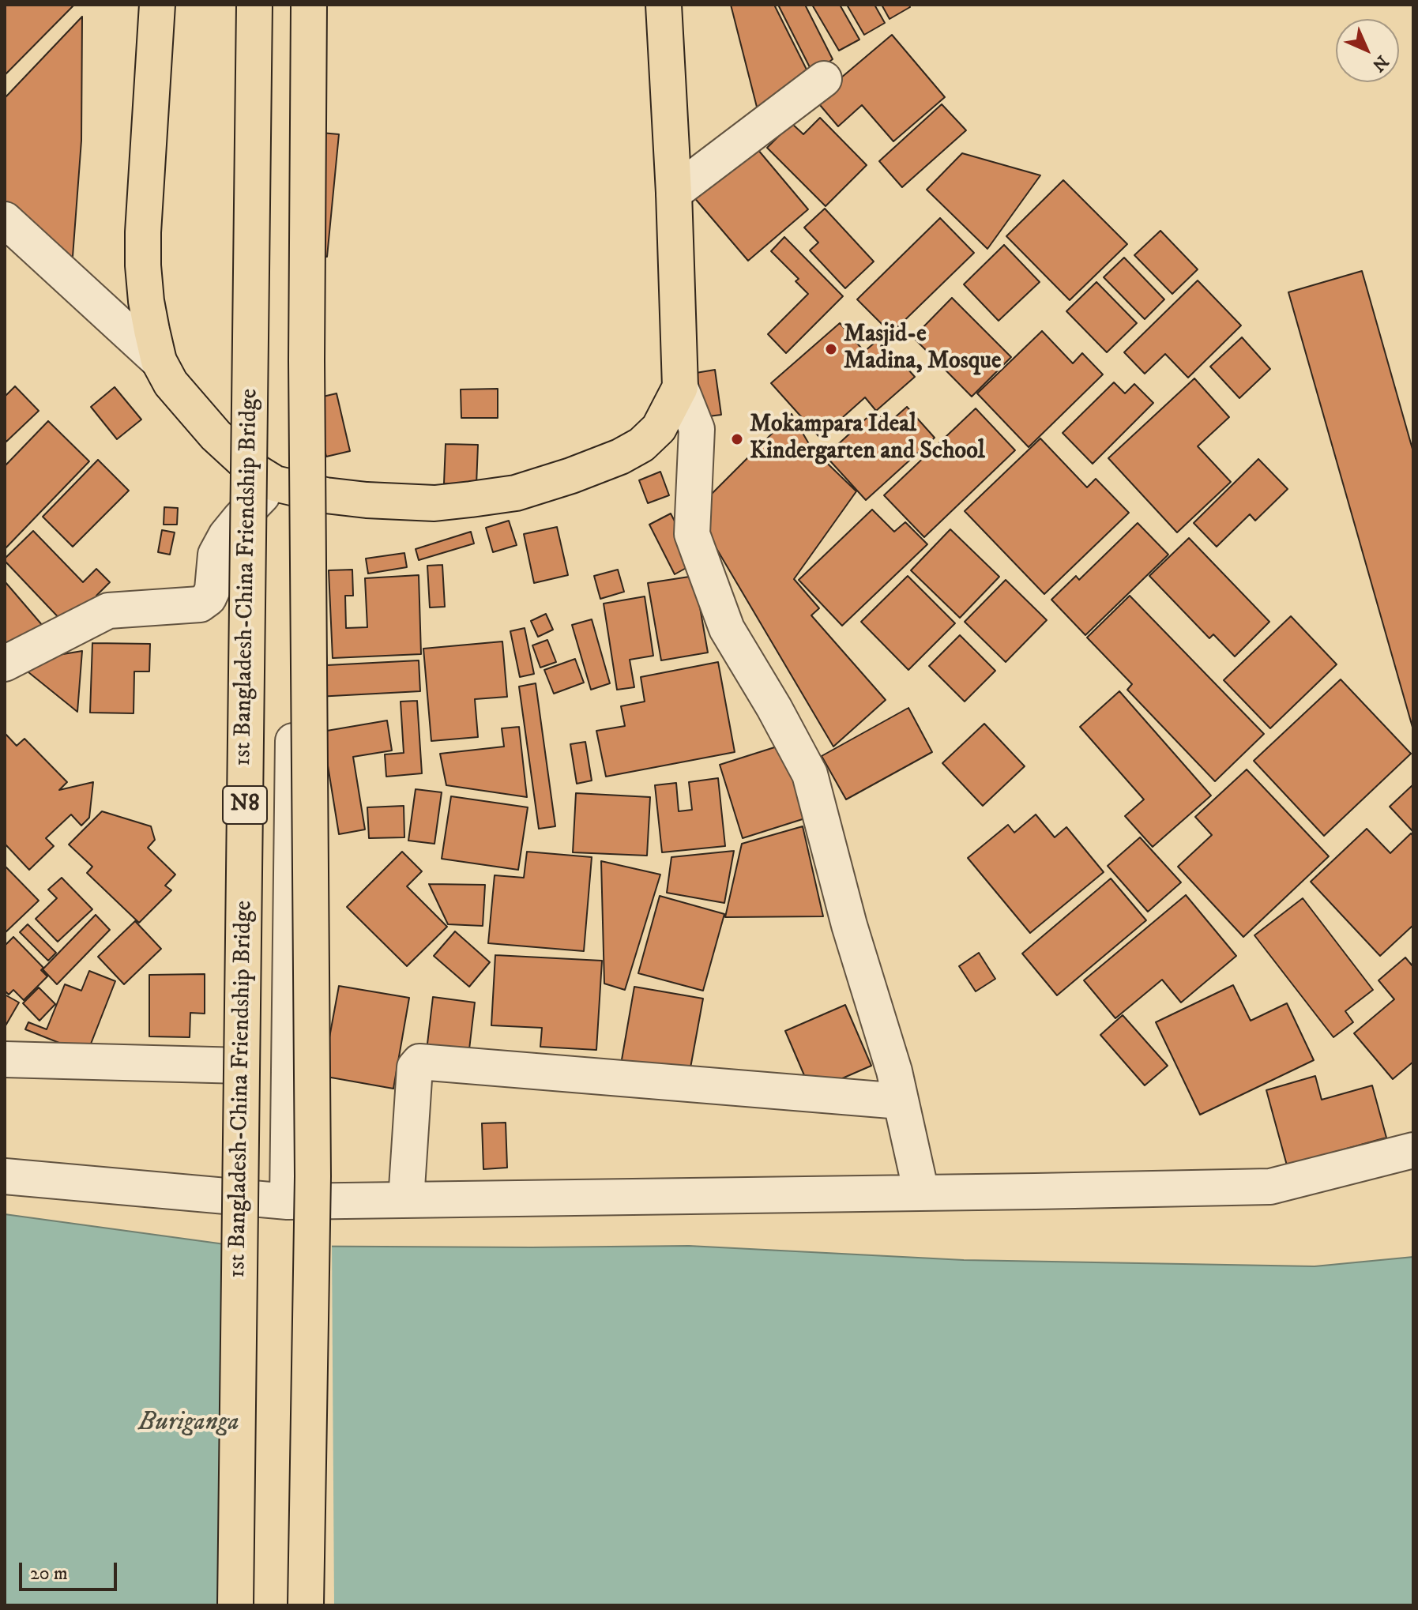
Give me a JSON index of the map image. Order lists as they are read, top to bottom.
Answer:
{
  "streets": {
    "main road": ["1st Bangladesh-China Friendship Bridge", "N8"]
  },
  "water": ["Buriganga"],
  "places": ["Masjid-e Madina, Mosque", "Mokampara Ideal Kindergarten and School"],
  "scale_bar": "20 m",
  "north": "bottom right"
}
